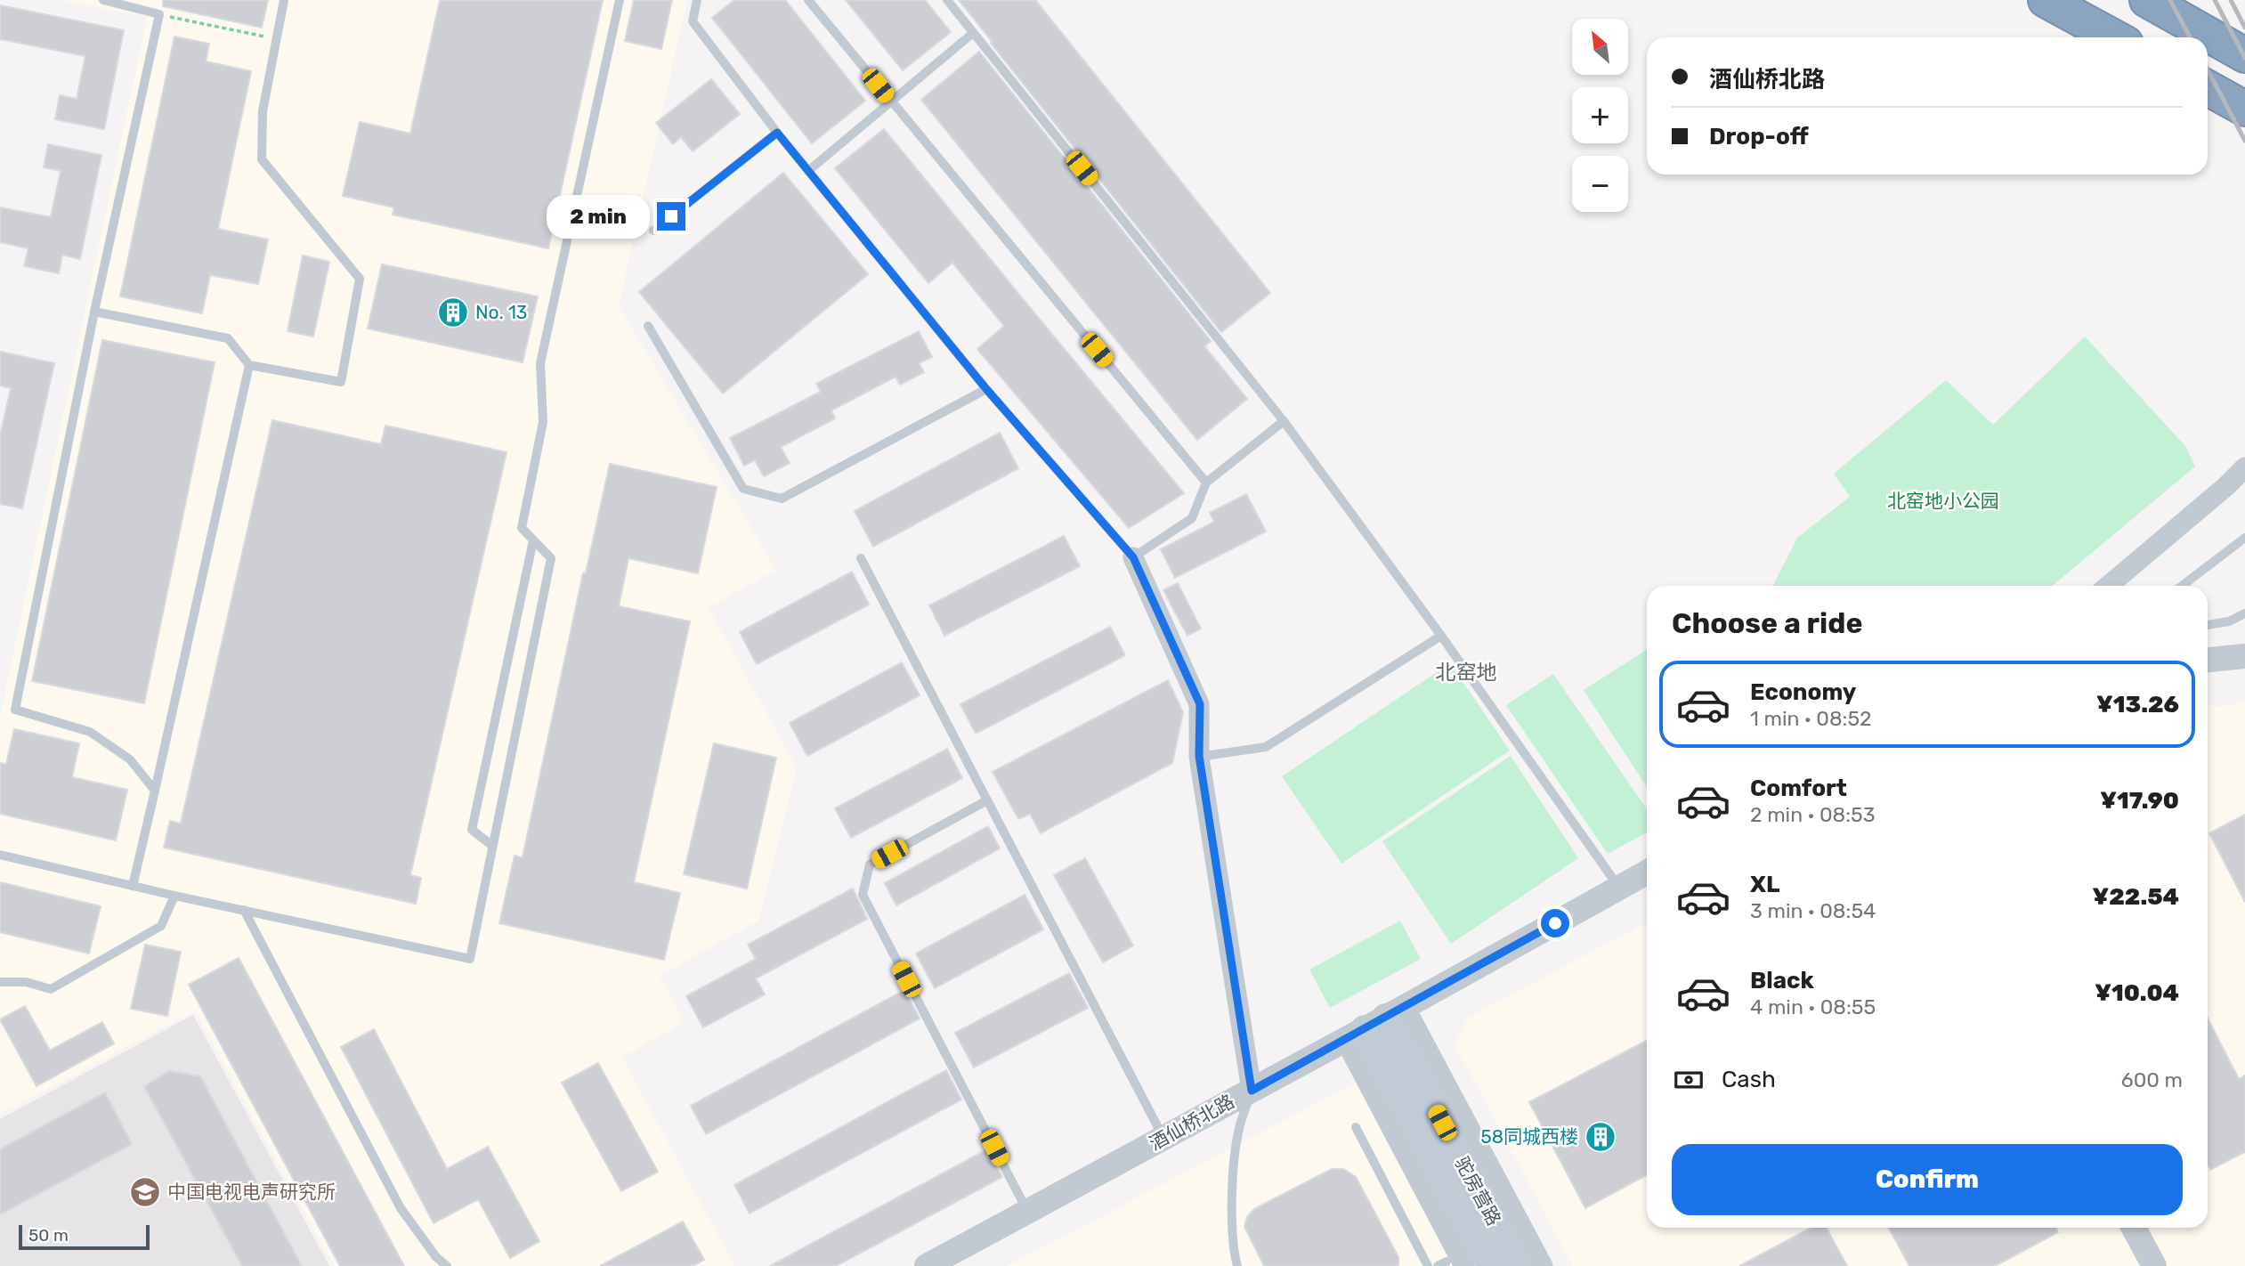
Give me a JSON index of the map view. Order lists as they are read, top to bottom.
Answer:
{
  "streets": {
    "main road": ["驼房营路"],
    "street": ["酒仙桥北路"]
  },
  "crossings": [
    ["酒仙桥北路", "驼房营路"]
  ],
  "districts": ["北窑地"],
  "parks": ["北窑地小公园"],
  "places": {
    "building": ["No. 13", "58同城西楼"],
    "school or university": ["中国电视电声研究所"]
  },
  "scale_bar": "50 m",
  "north": "top left",
  "page": {
    "map_buttons": ["+", "−"],
    "banner": ["酒仙桥北路", "Drop-off"],
    "bubble": "2 min",
    "heading": "Choose a ride",
    "list": [
      {
        "name": "Economy",
        "note": "1 min · 08:52",
        "value": "¥13.26"
      },
      {
        "name": "Comfort",
        "note": "2 min · 08:53",
        "value": "¥17.90"
      },
      {
        "name": "XL",
        "note": "3 min · 08:54",
        "value": "¥22.54"
      },
      {
        "name": "Black",
        "note": "4 min · 08:55",
        "value": "¥10.04"
      }
    ],
    "pay": ["Cash", "600 m"],
    "buttons": "Confirm",
    "scale": "50 m"
  }
}
